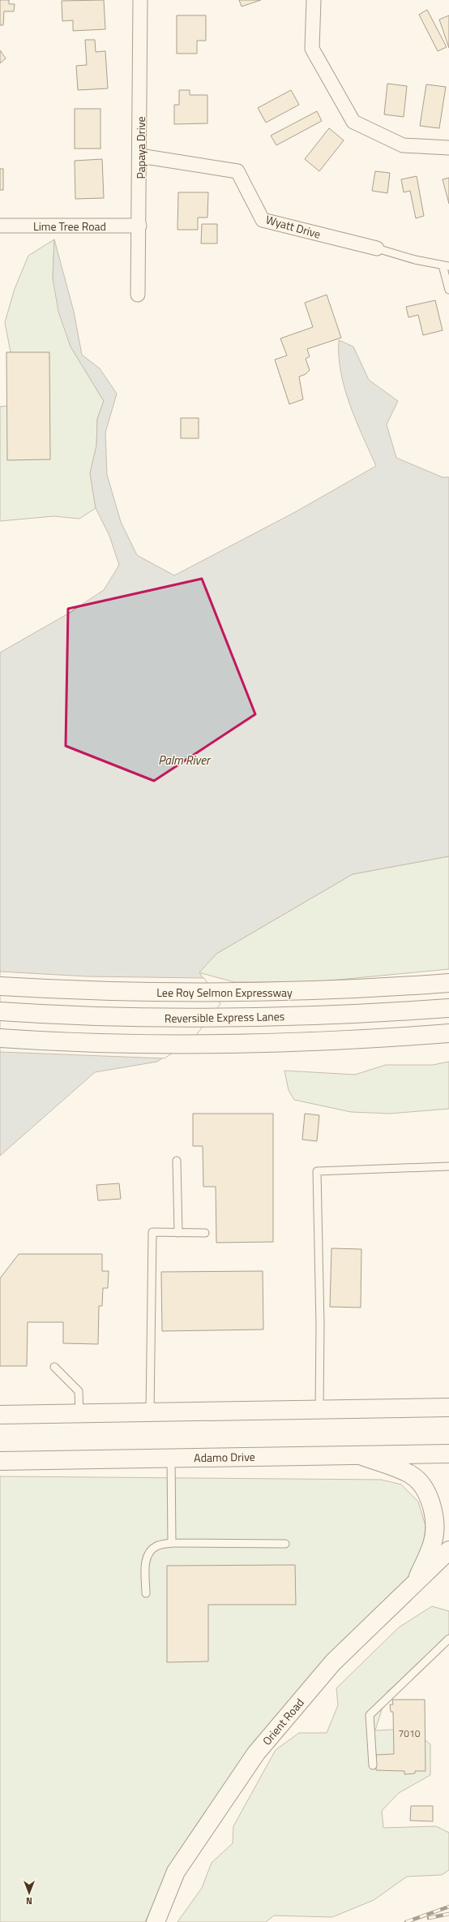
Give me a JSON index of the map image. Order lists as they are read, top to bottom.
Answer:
{
  "streets": {
    "main road": [
      "Lee Roy Selmon Expressway",
      "Reversible Express Lanes",
      "Adamo Drive",
      "Orient Road"
    ],
    "street": ["Papaya Drive", "Lime Tree Road", "Wyatt Drive"]
  },
  "crossings": [
    ["Papaya Drive", "Lime Tree Road"],
    ["Papaya Drive", "Wyatt Drive"]
  ],
  "water": ["Palm River"],
  "house_numbers": ["7010"],
  "north": "bottom"
}
